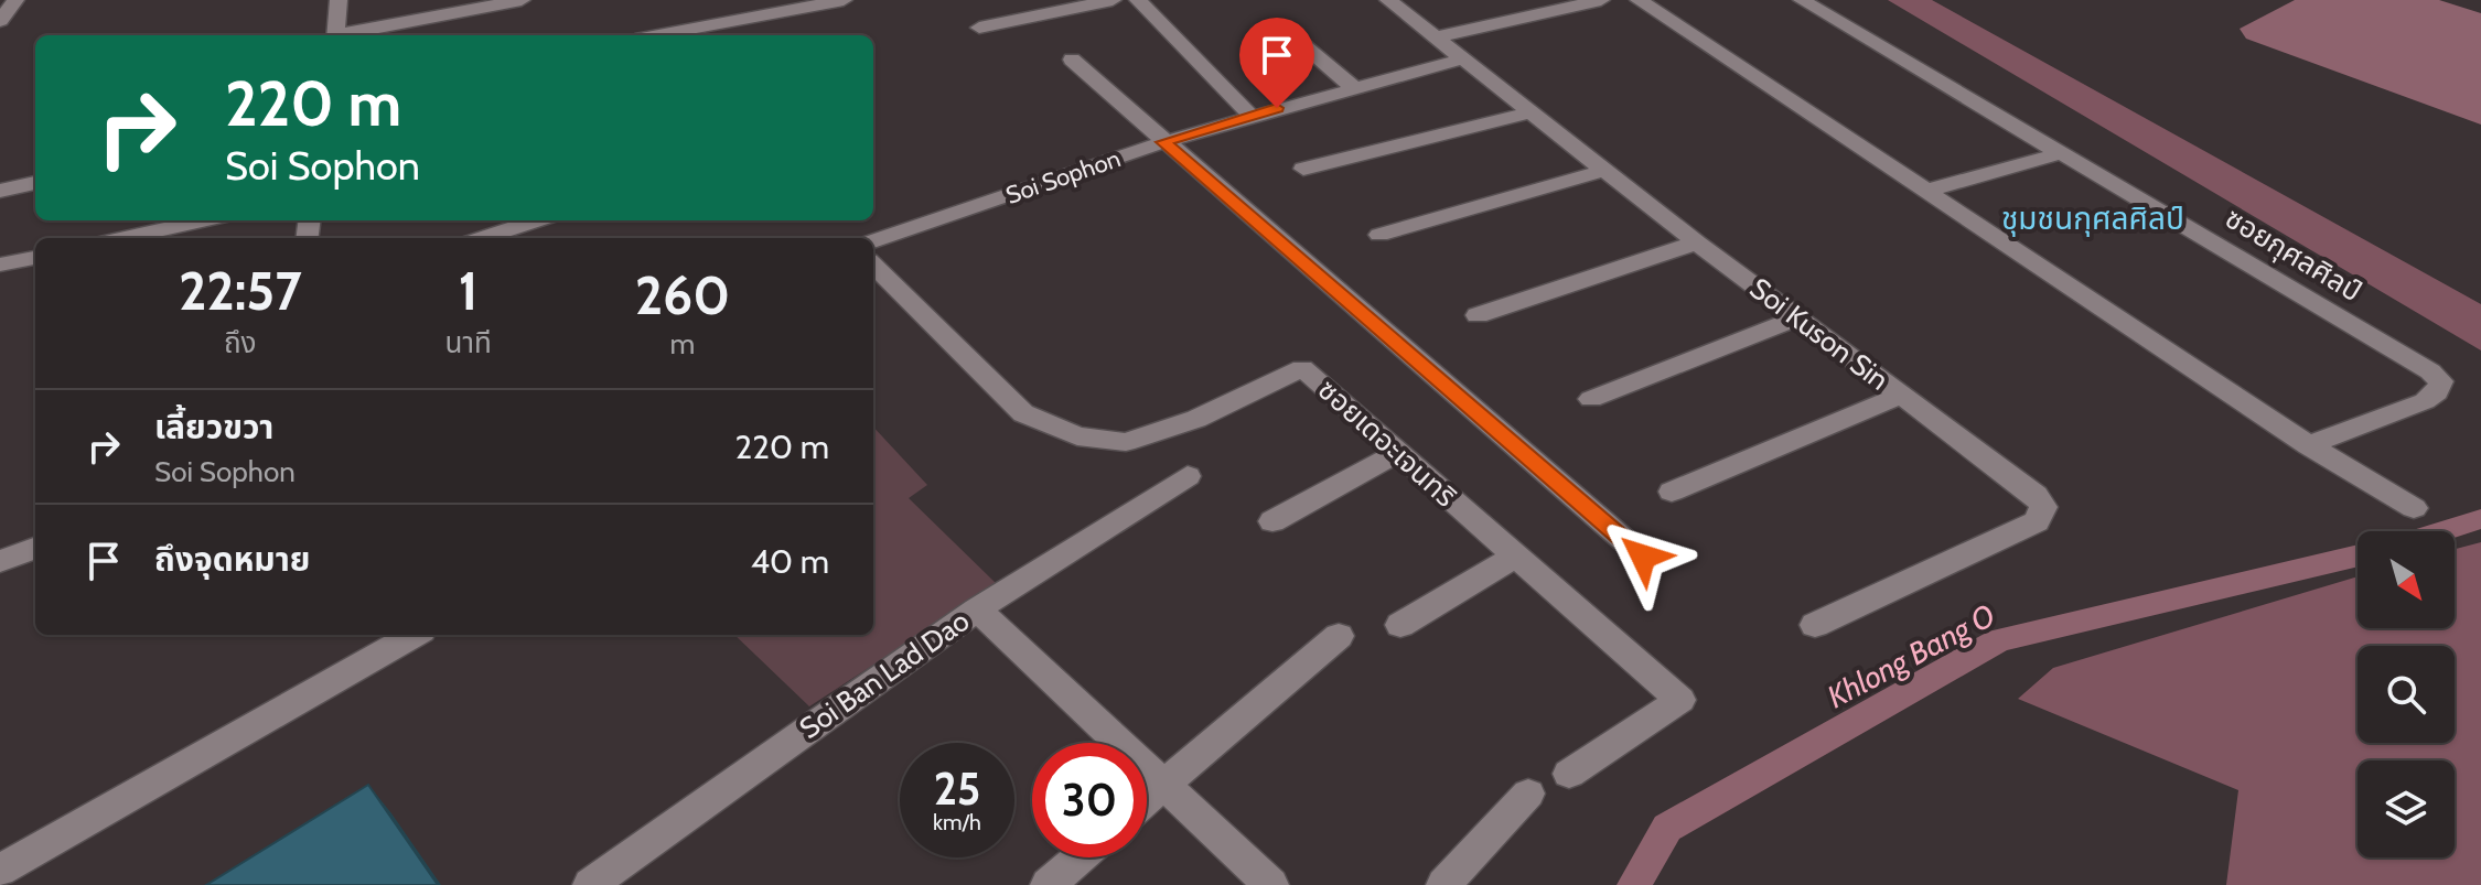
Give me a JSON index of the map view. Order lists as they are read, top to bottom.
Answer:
{
  "streets": {
    "street": [
      "Soi Sophon",
      "ซอยกุศลศิลป์",
      "Soi Kuson Sin",
      "ซอยเดอะเจนทริ",
      "Soi Ban Lad Dao"
    ]
  },
  "crossings": [
    ["Soi Sophon", "Soi Kuson Sin"]
  ],
  "districts": ["ชุมชนกุศลศิลป์"],
  "water": ["Khlong Bang O"],
  "north": "bottom right",
  "page": {
    "turn": ["220 m", "Soi Sophon"],
    "eta": [
      "22:57",
      "ถึง",
      "1",
      "นาที",
      "260",
      "m"
    ],
    "list": [
      {
        "name": "เลี้ยวขวา",
        "note": "Soi Sophon",
        "value": "220 m"
      },
      {
        "name": "ถึงจุดหมาย",
        "value": "40 m"
      }
    ],
    "speed": "25 km/h",
    "limit": "30"
  }
}
